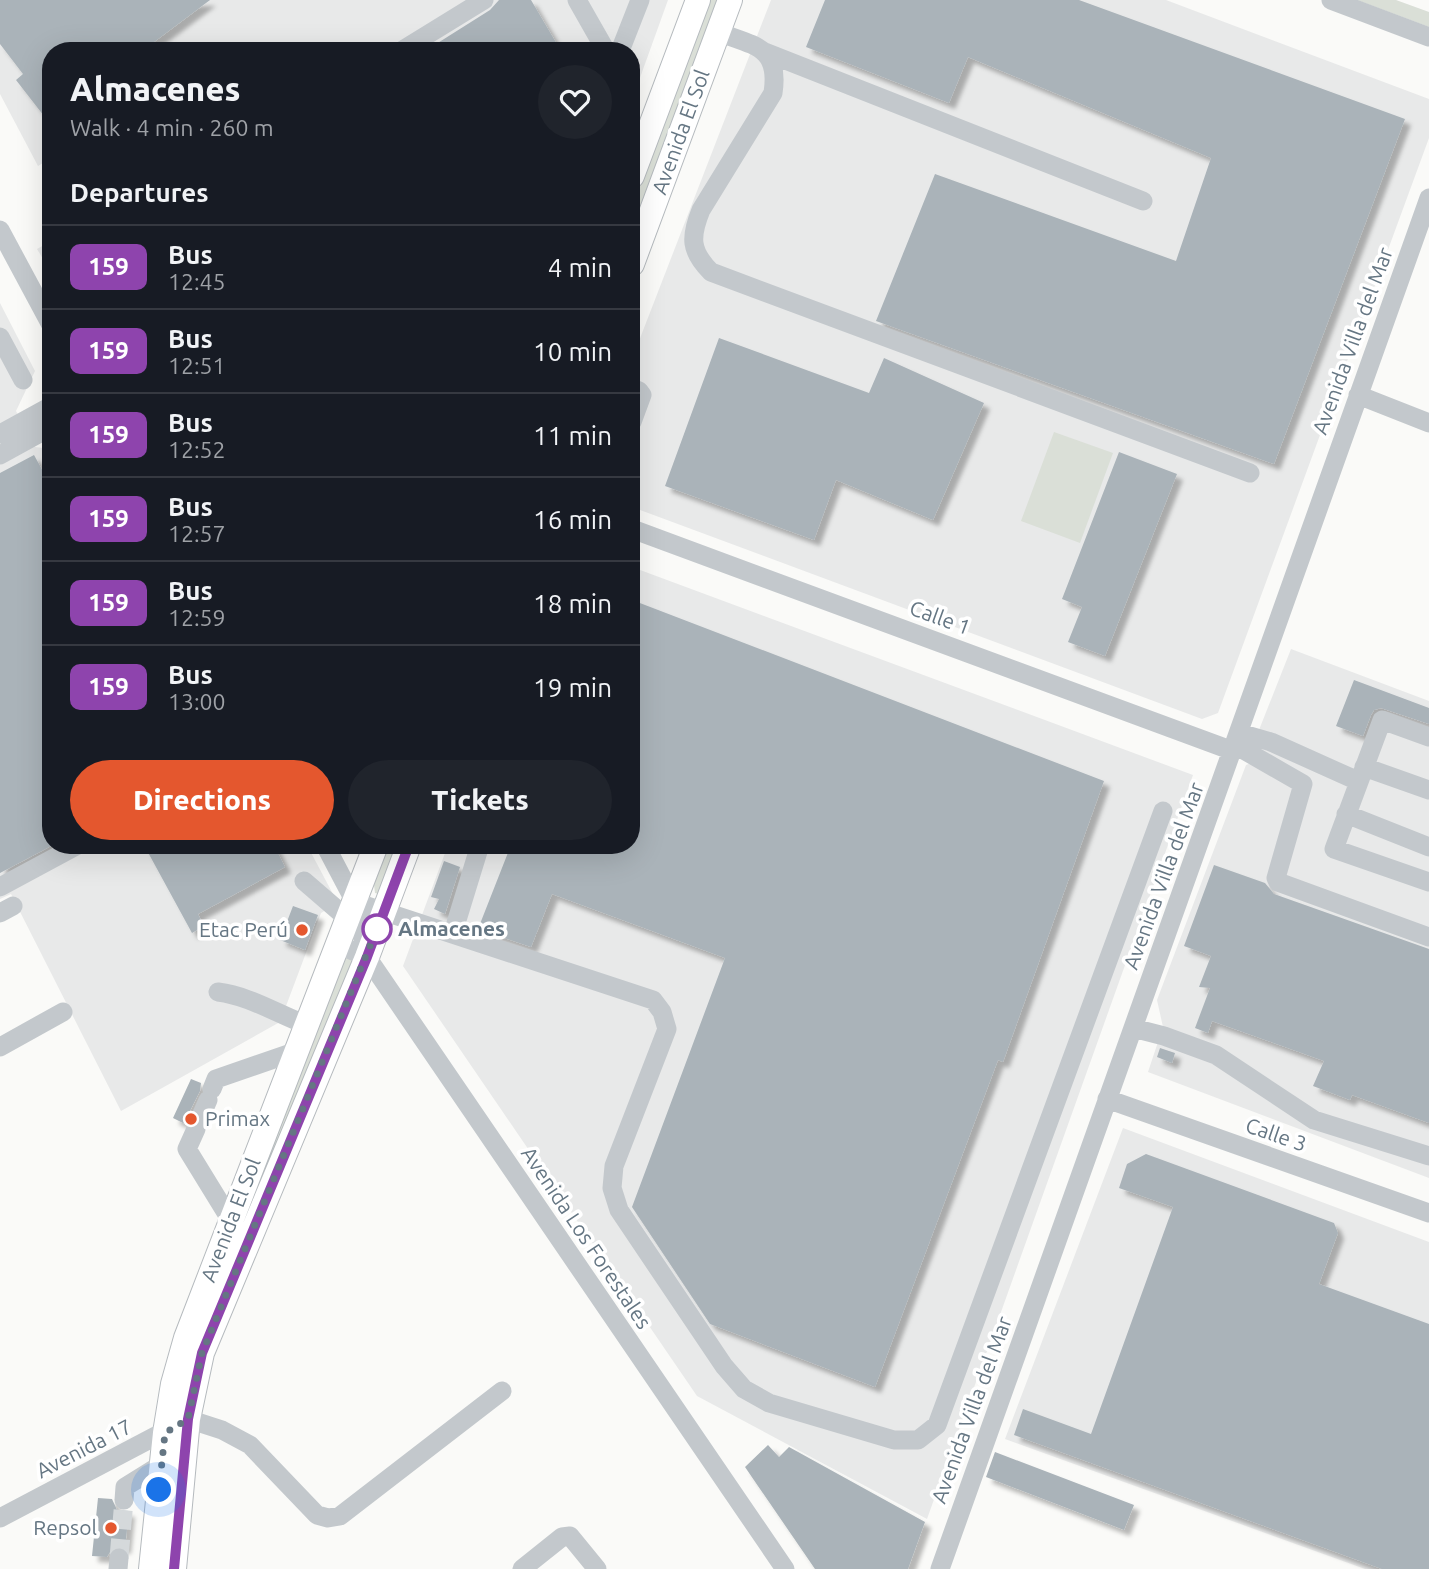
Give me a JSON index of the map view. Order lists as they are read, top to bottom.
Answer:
{
  "streets": {
    "main road": ["Avenida El Sol"],
    "street": [
      "Avenida Villa del Mar",
      "Calle 1",
      "Calle 3",
      "Avenida Los Forestales",
      "Avenida 17"
    ]
  },
  "crossings": [
    ["Avenida El Sol", "Avenida Los Forestales"],
    ["Avenida El Sol", "Avenida 17"],
    ["Avenida Villa del Mar", "Calle 1"],
    ["Avenida Villa del Mar", "Calle 3"]
  ],
  "places": [
    "Almacenes",
    "Etac Perú",
    "Primax",
    "Repsol"
  ],
  "lines": ["bus line 159"],
  "page": {
    "heading": [
      ["Almacenes", "Walk · 4 min · 260 m"],
      "Departures"
    ],
    "list": [
      {
        "mark": "159",
        "name": "Bus",
        "note": "12:45",
        "value": "4 min"
      },
      {
        "mark": "159",
        "name": "Bus",
        "note": "12:51",
        "value": "10 min"
      },
      {
        "mark": "159",
        "name": "Bus",
        "note": "12:52",
        "value": "11 min"
      },
      {
        "mark": "159",
        "name": "Bus",
        "note": "12:57",
        "value": "16 min"
      },
      {
        "mark": "159",
        "name": "Bus",
        "note": "12:59",
        "value": "18 min"
      },
      {
        "mark": "159",
        "name": "Bus",
        "note": "13:00",
        "value": "19 min"
      }
    ],
    "buttons": ["Directions", "Tickets"]
  }
}
